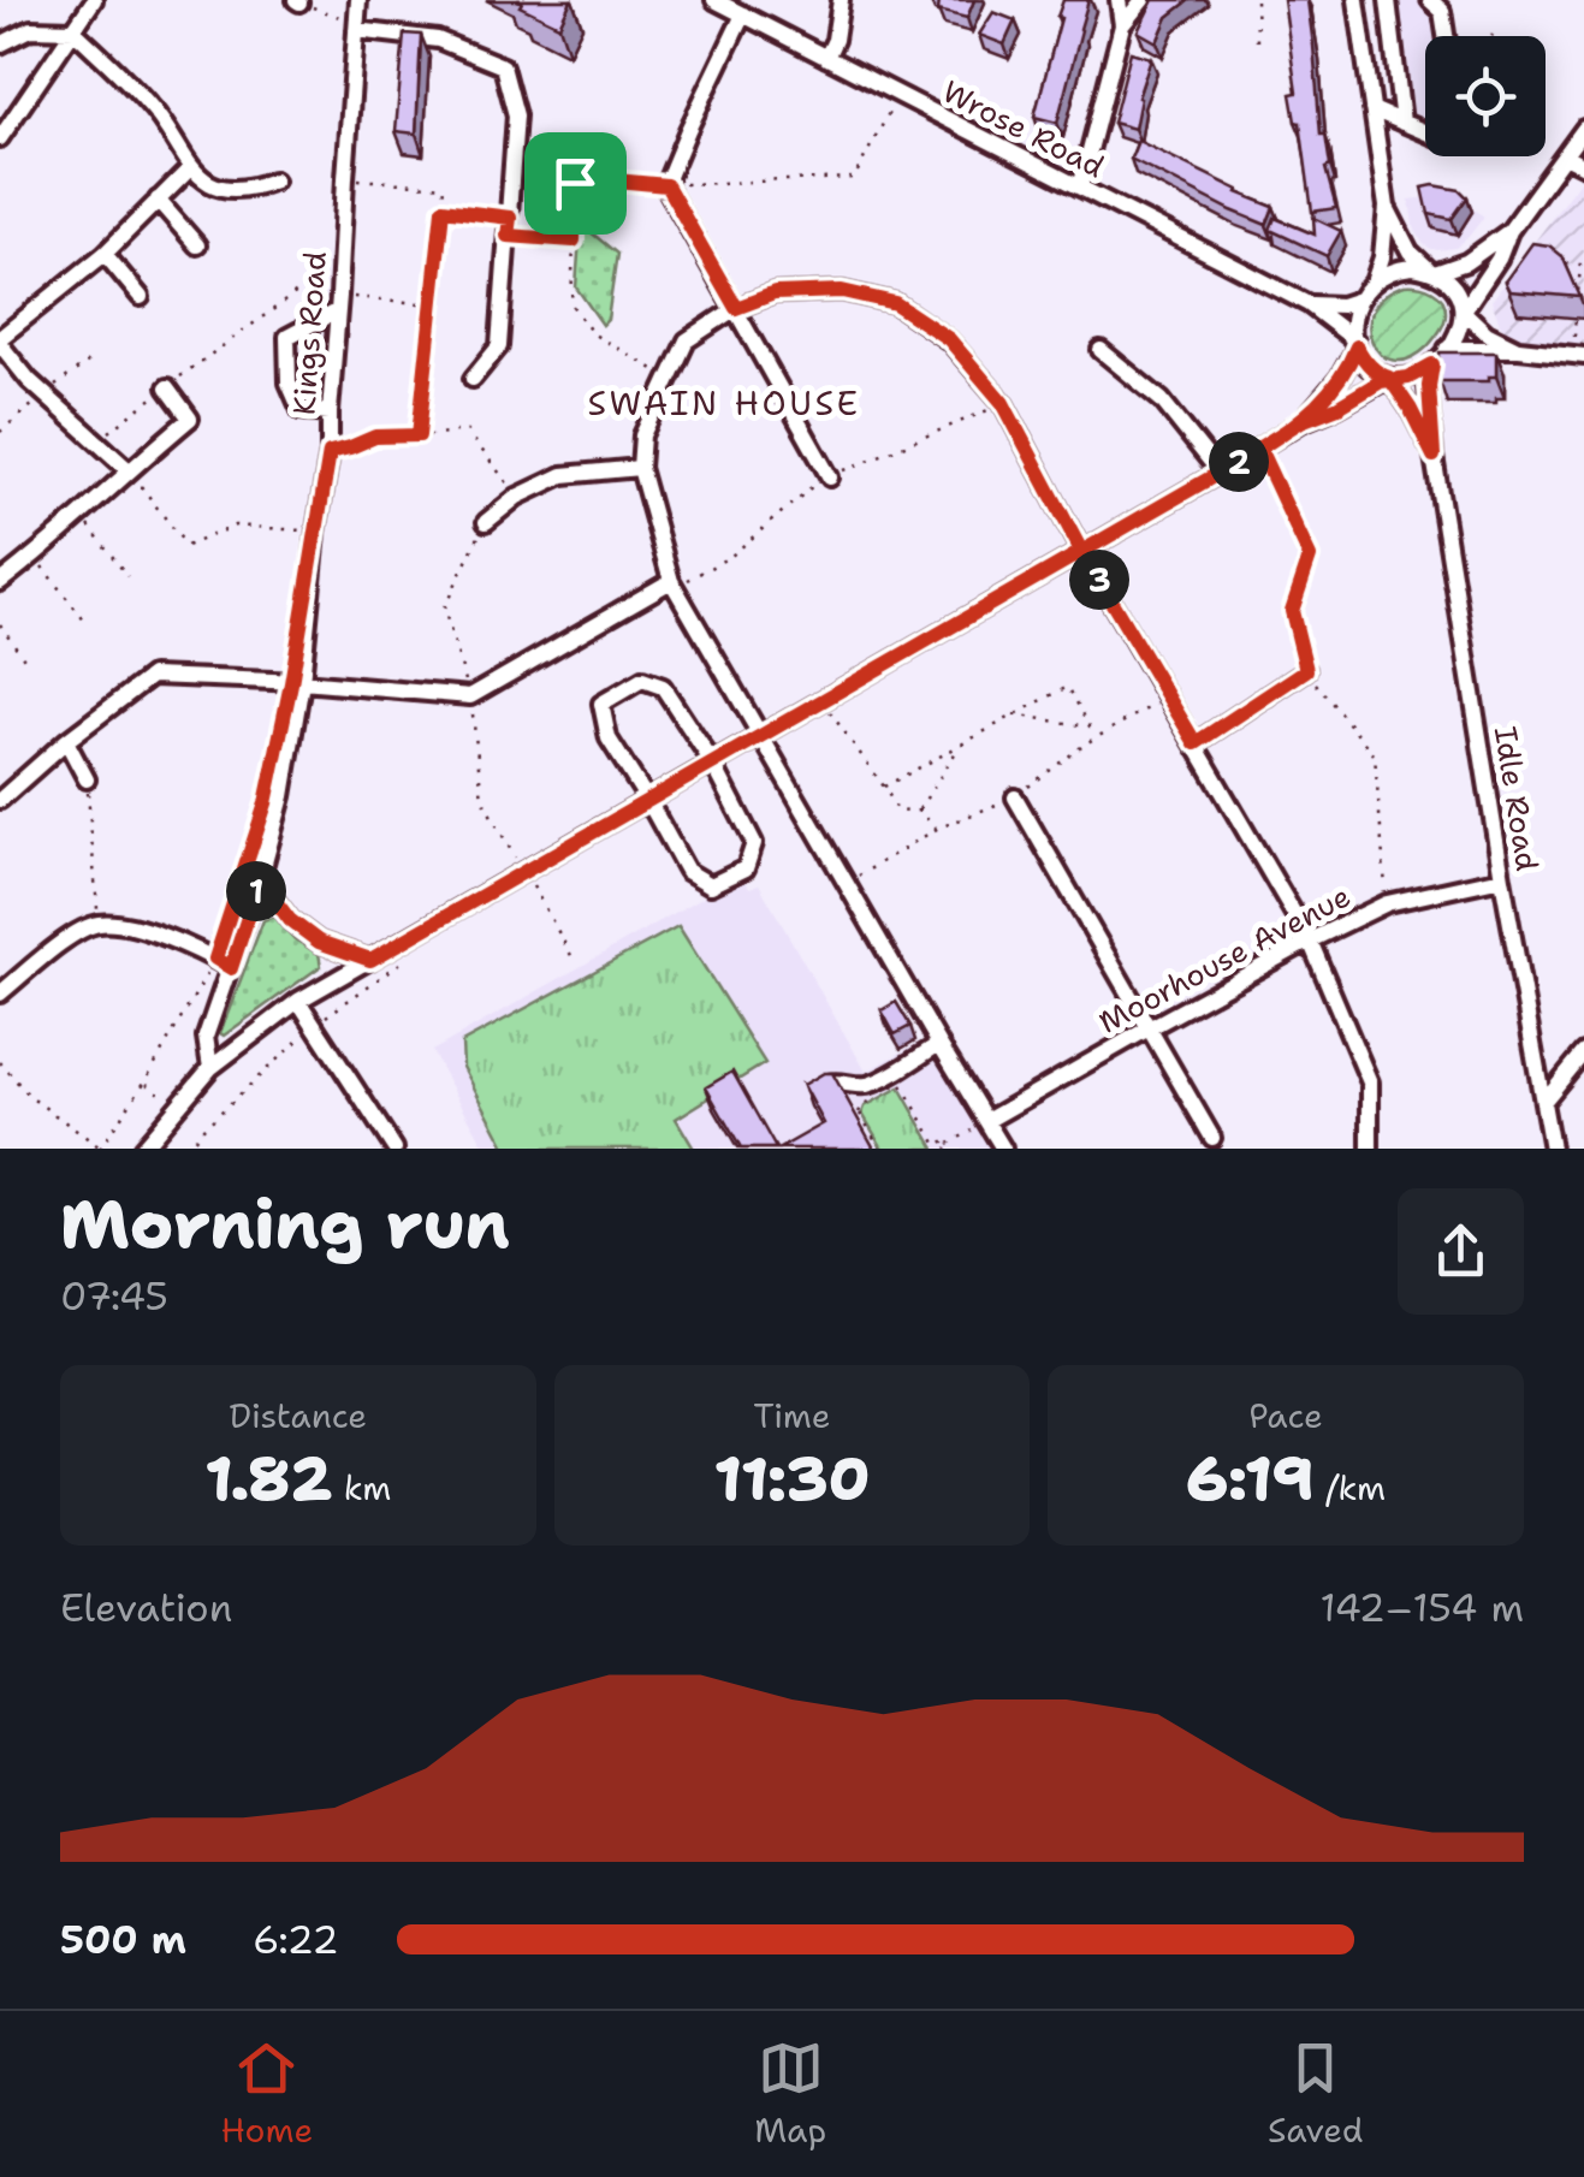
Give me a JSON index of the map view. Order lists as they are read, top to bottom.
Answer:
{
  "streets": {
    "street": [
      "Wrose Road",
      "Kings Road",
      "Idle Road",
      "Moorhouse Avenue"
    ]
  },
  "crossings": [
    ["Wrose Road", "Idle Road"],
    ["Idle Road", "Moorhouse Avenue"]
  ],
  "districts": ["SWAIN HOUSE"],
  "page": {
    "pins": ["2", "3", "1"],
    "heading": ["Morning run", "07:45"],
    "stats": [
      ["Distance", "1.82 km"],
      ["Time", "11:30"],
      ["Pace", "6:19 /km"]
    ],
    "chart": ["Elevation", "142–154 m"],
    "list": [
      {
        "name": "500 m",
        "note": "6:22"
      }
    ],
    "tabs": ["Home", "Map", "Saved"]
  }
}
